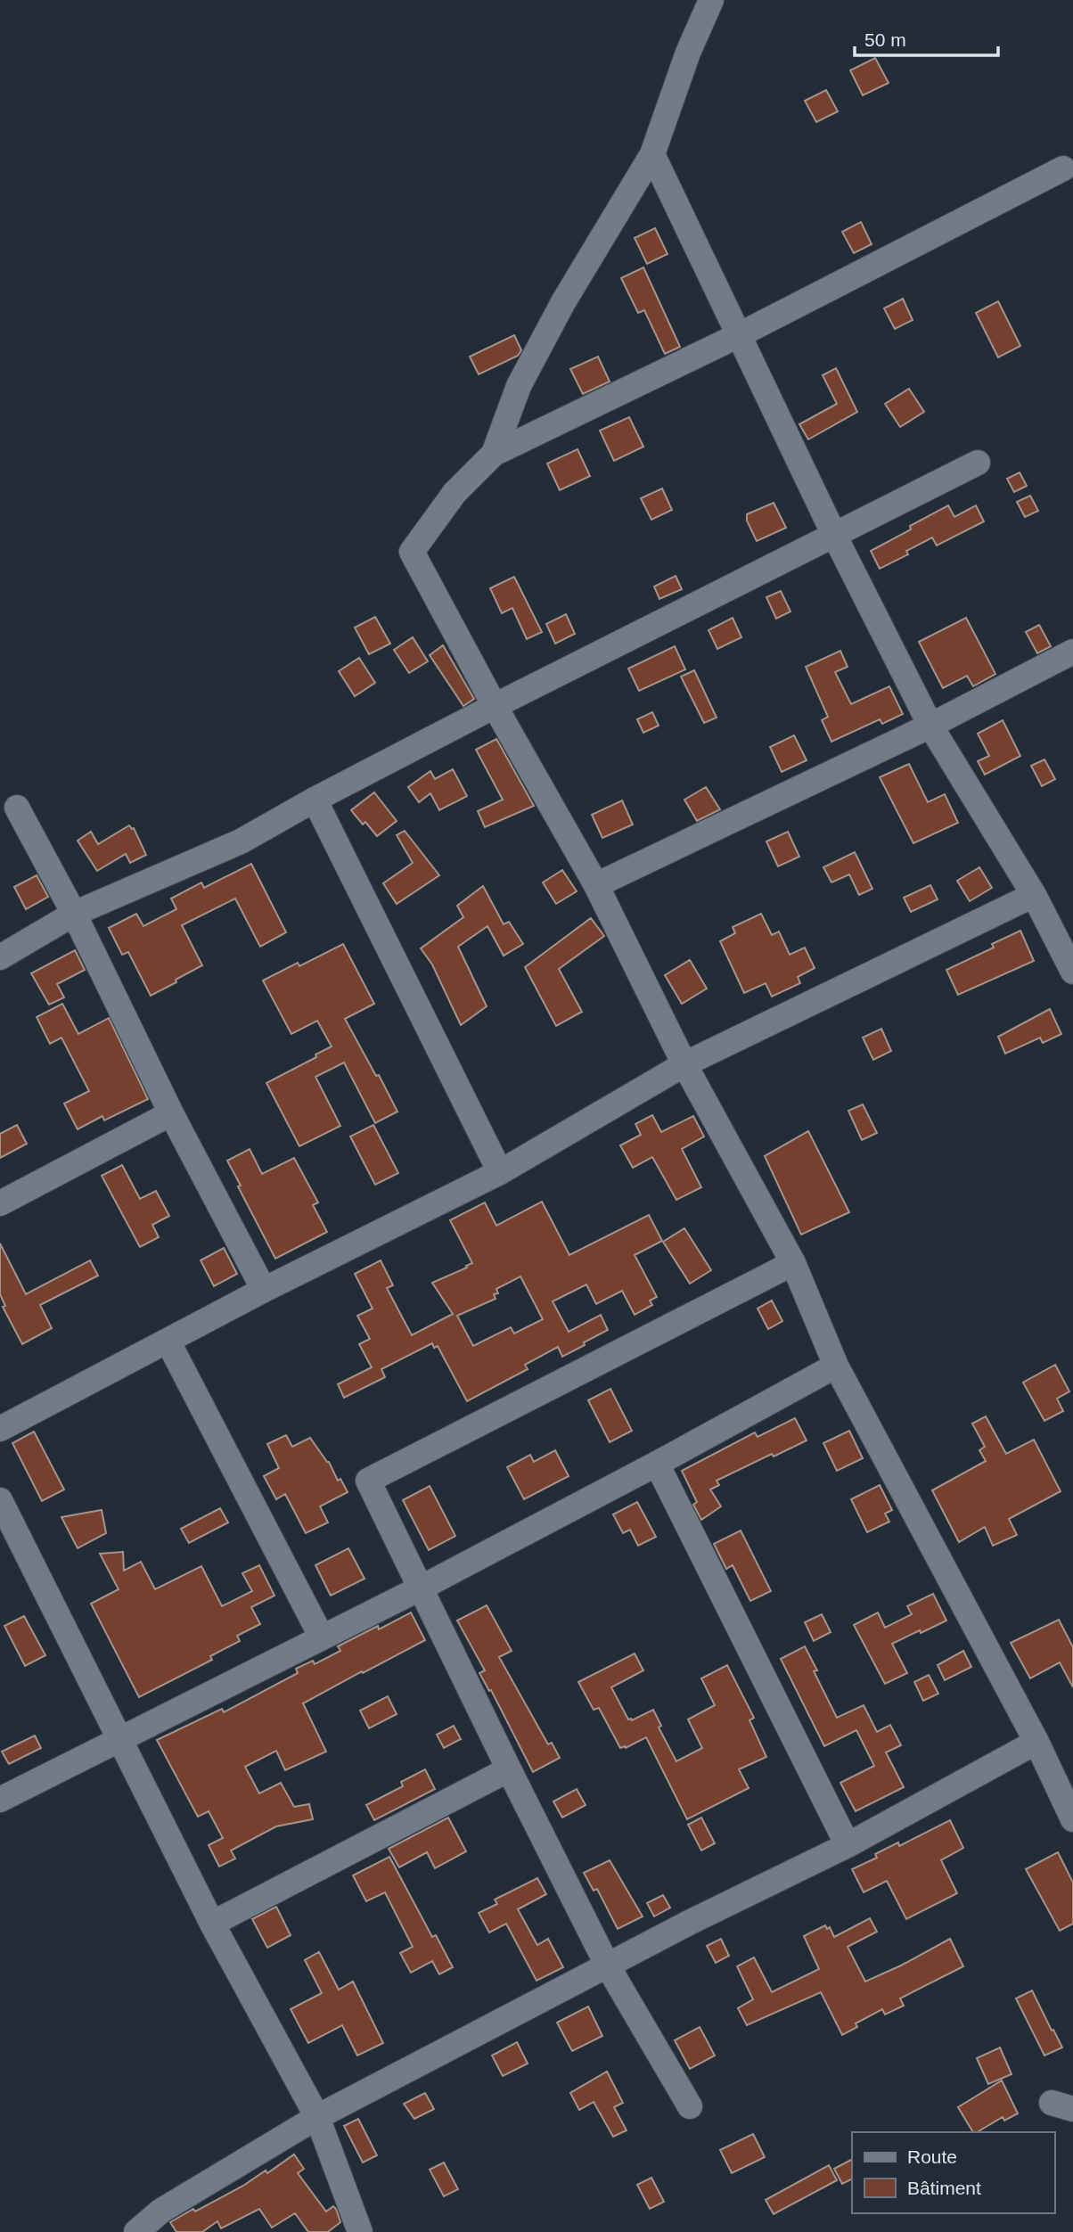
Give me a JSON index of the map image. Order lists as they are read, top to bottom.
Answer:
{
  "legend": ["Route", "Bâtiment"],
  "scale_bar": "50 m"
}
